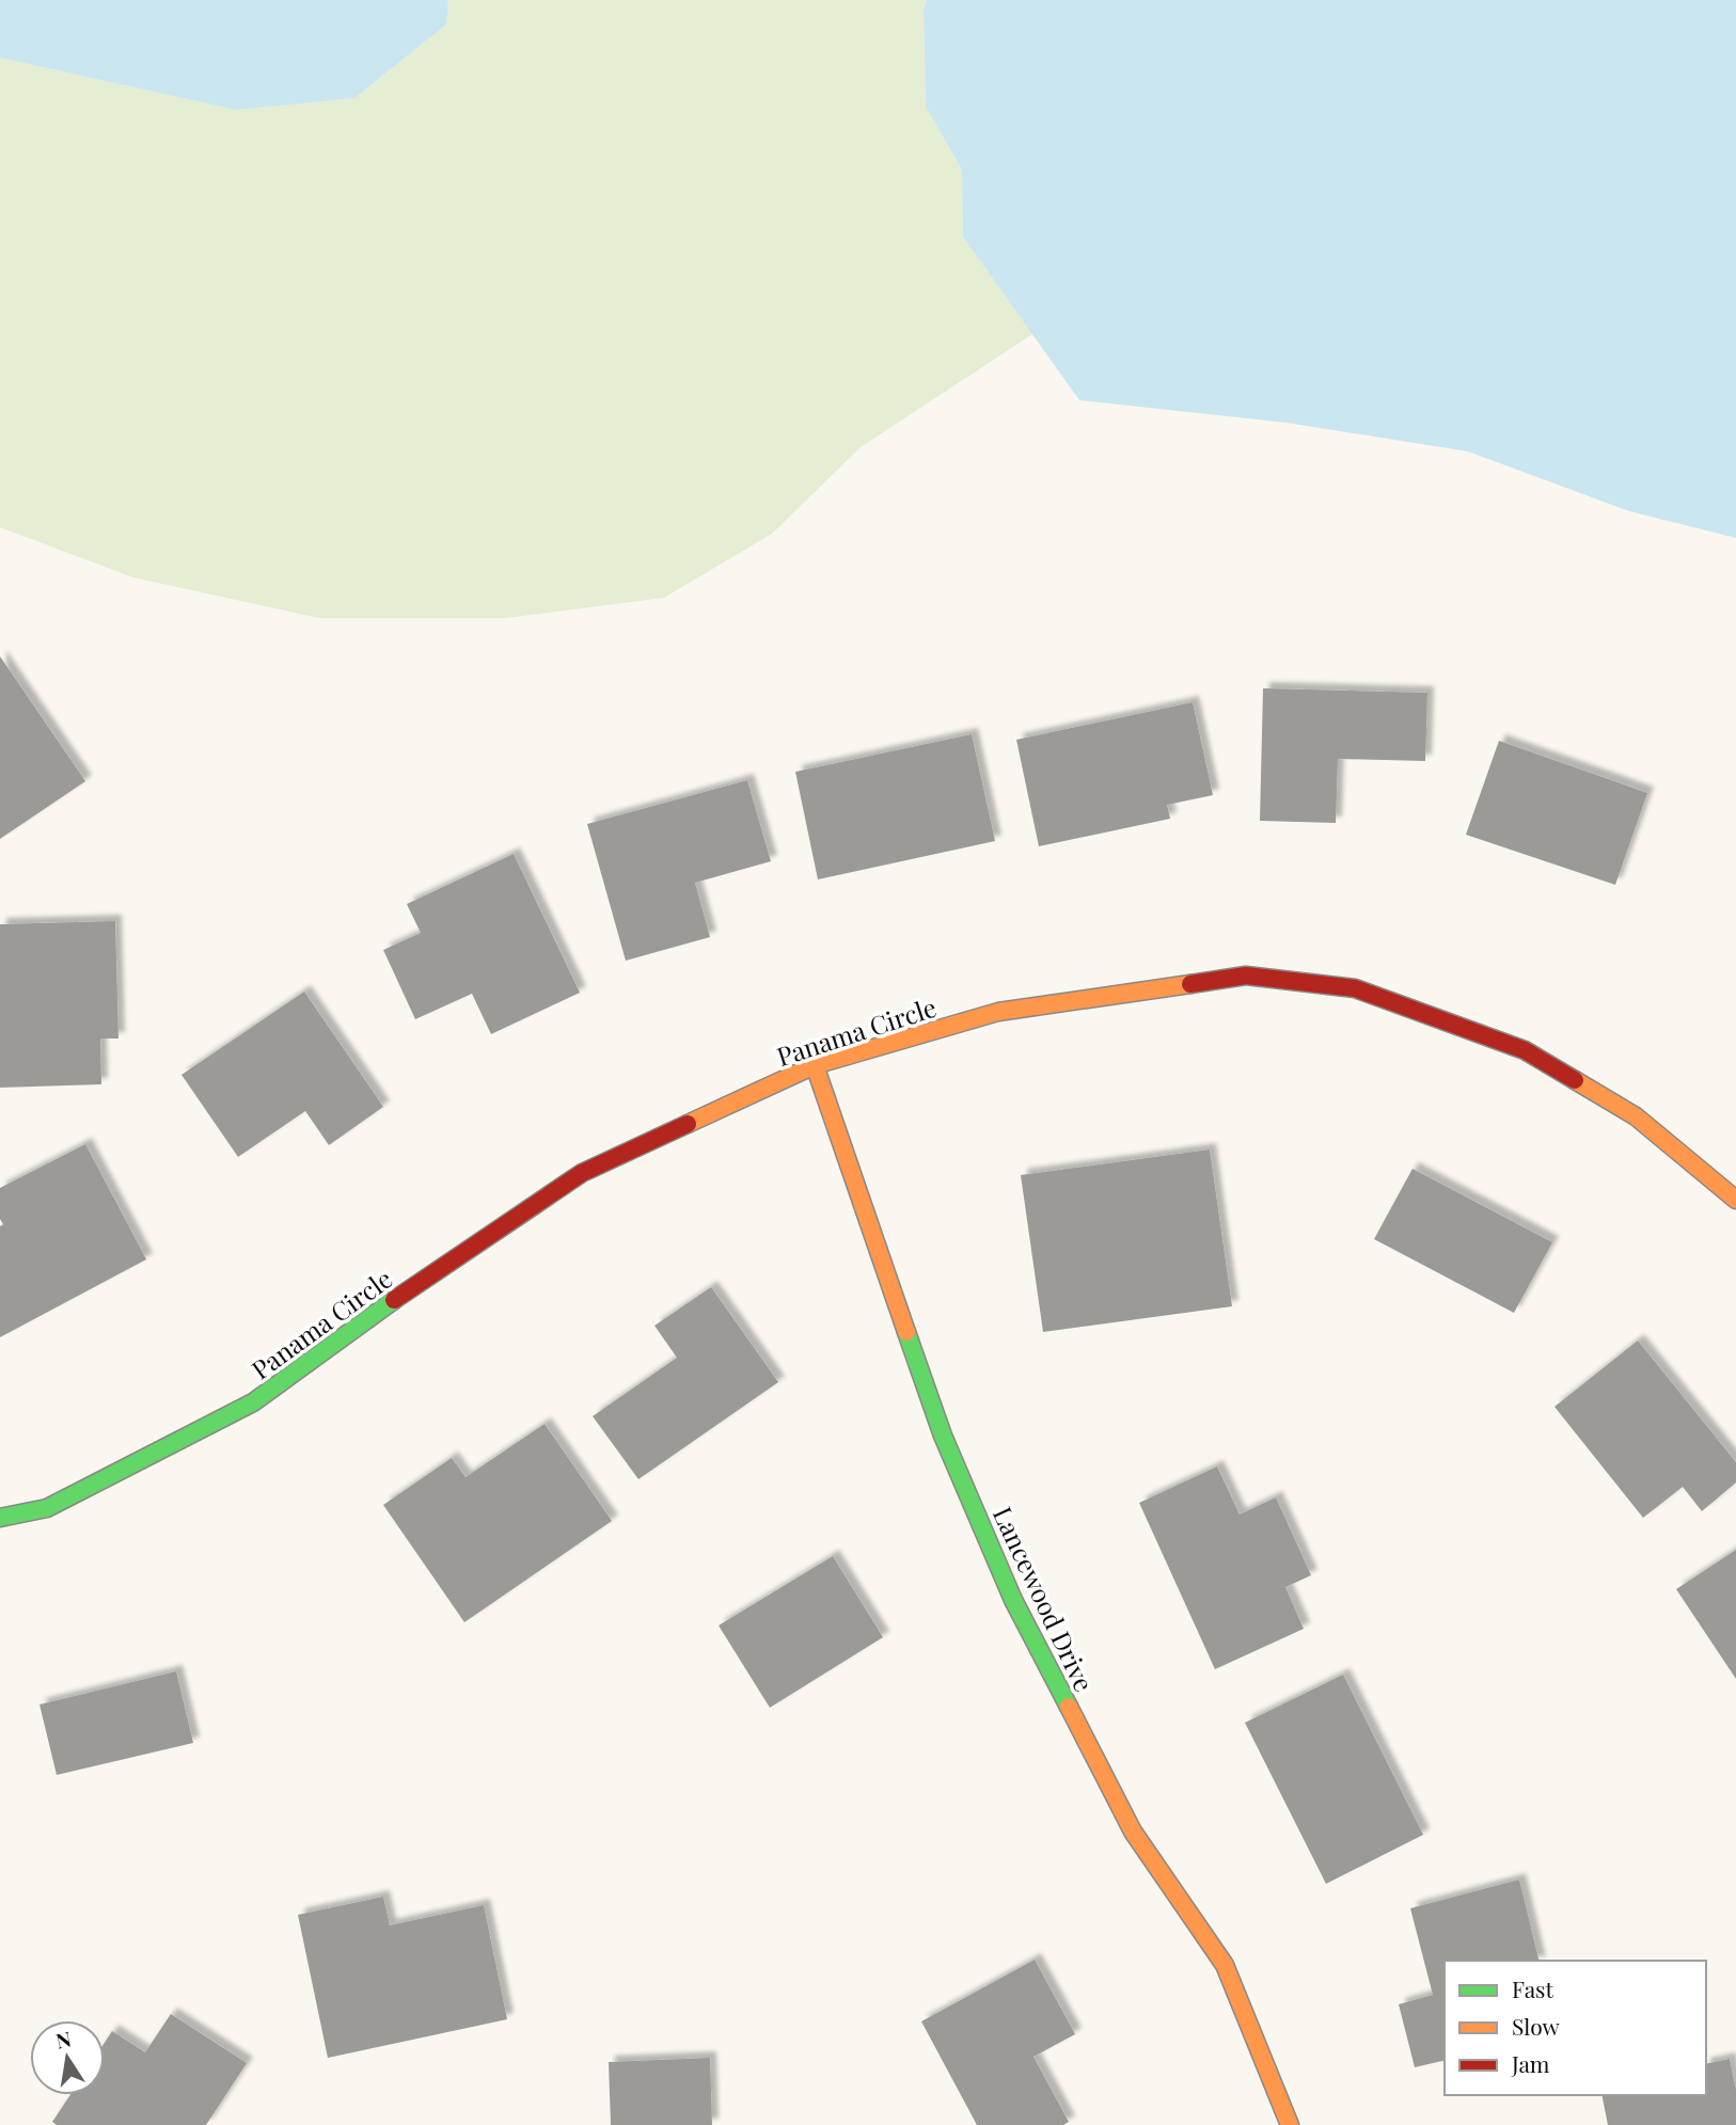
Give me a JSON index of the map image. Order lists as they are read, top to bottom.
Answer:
{
  "streets": {
    "street": ["Panama Circle", "Lancewood Drive"]
  },
  "crossings": [
    ["Panama Circle", "Lancewood Drive"]
  ],
  "legend": ["Fast", "Slow", "Jam"],
  "north": "top"
}
